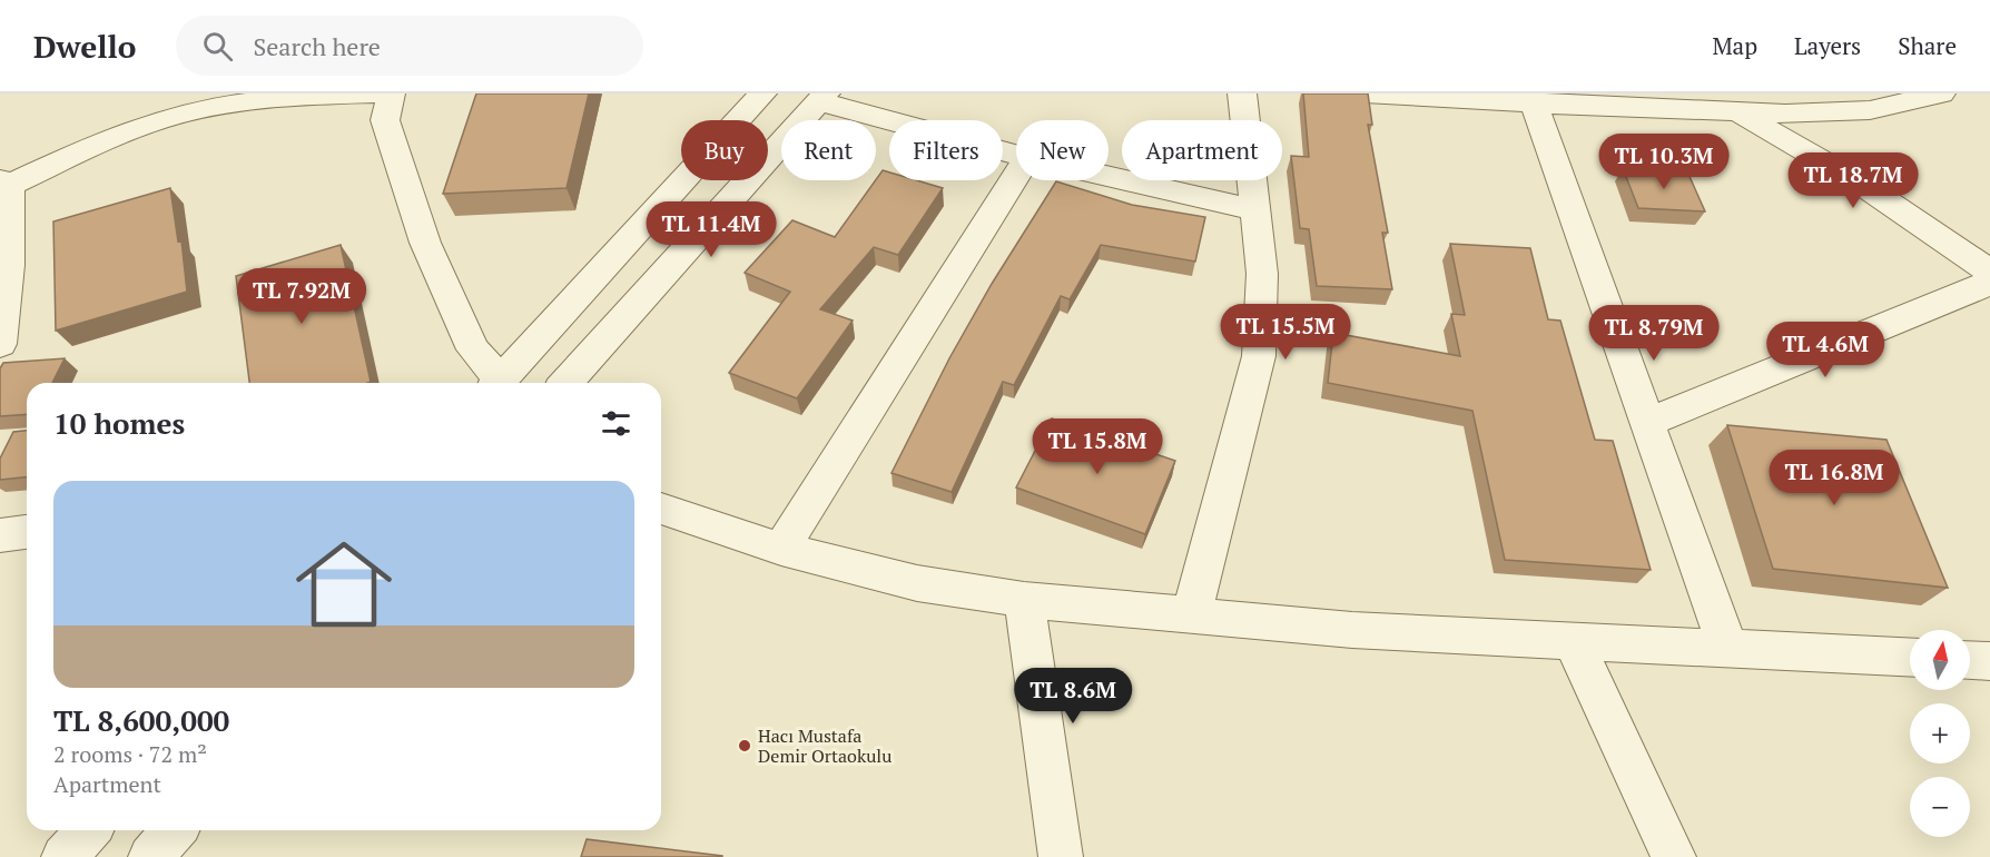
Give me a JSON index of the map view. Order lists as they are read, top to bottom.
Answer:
{
  "places": ["Hacı Mustafa Demir Ortaokulu"],
  "north": "top",
  "page": {
    "header": "Dwello",
    "search": "Search here",
    "nav": ["Map", "Layers", "Share"],
    "chip": [
      "Buy",
      "Rent",
      "Filters",
      "New",
      "Apartment"
    ],
    "price": [
      "TL 10.3M",
      "TL 18.7M",
      "TL 11.4M",
      "TL 7.92M",
      "TL 15.5M",
      "TL 8.79M",
      "TL 4.6M",
      "TL 15.8M",
      "TL 16.8M",
      "TL 8.6M"
    ],
    "heading": "10 homes",
    "list": [
      {
        "name": "TL 8,600,000",
        "note": "2 rooms · 72 m² · Apartment"
      }
    ],
    "map_buttons": ["+", "−"]
  }
}
